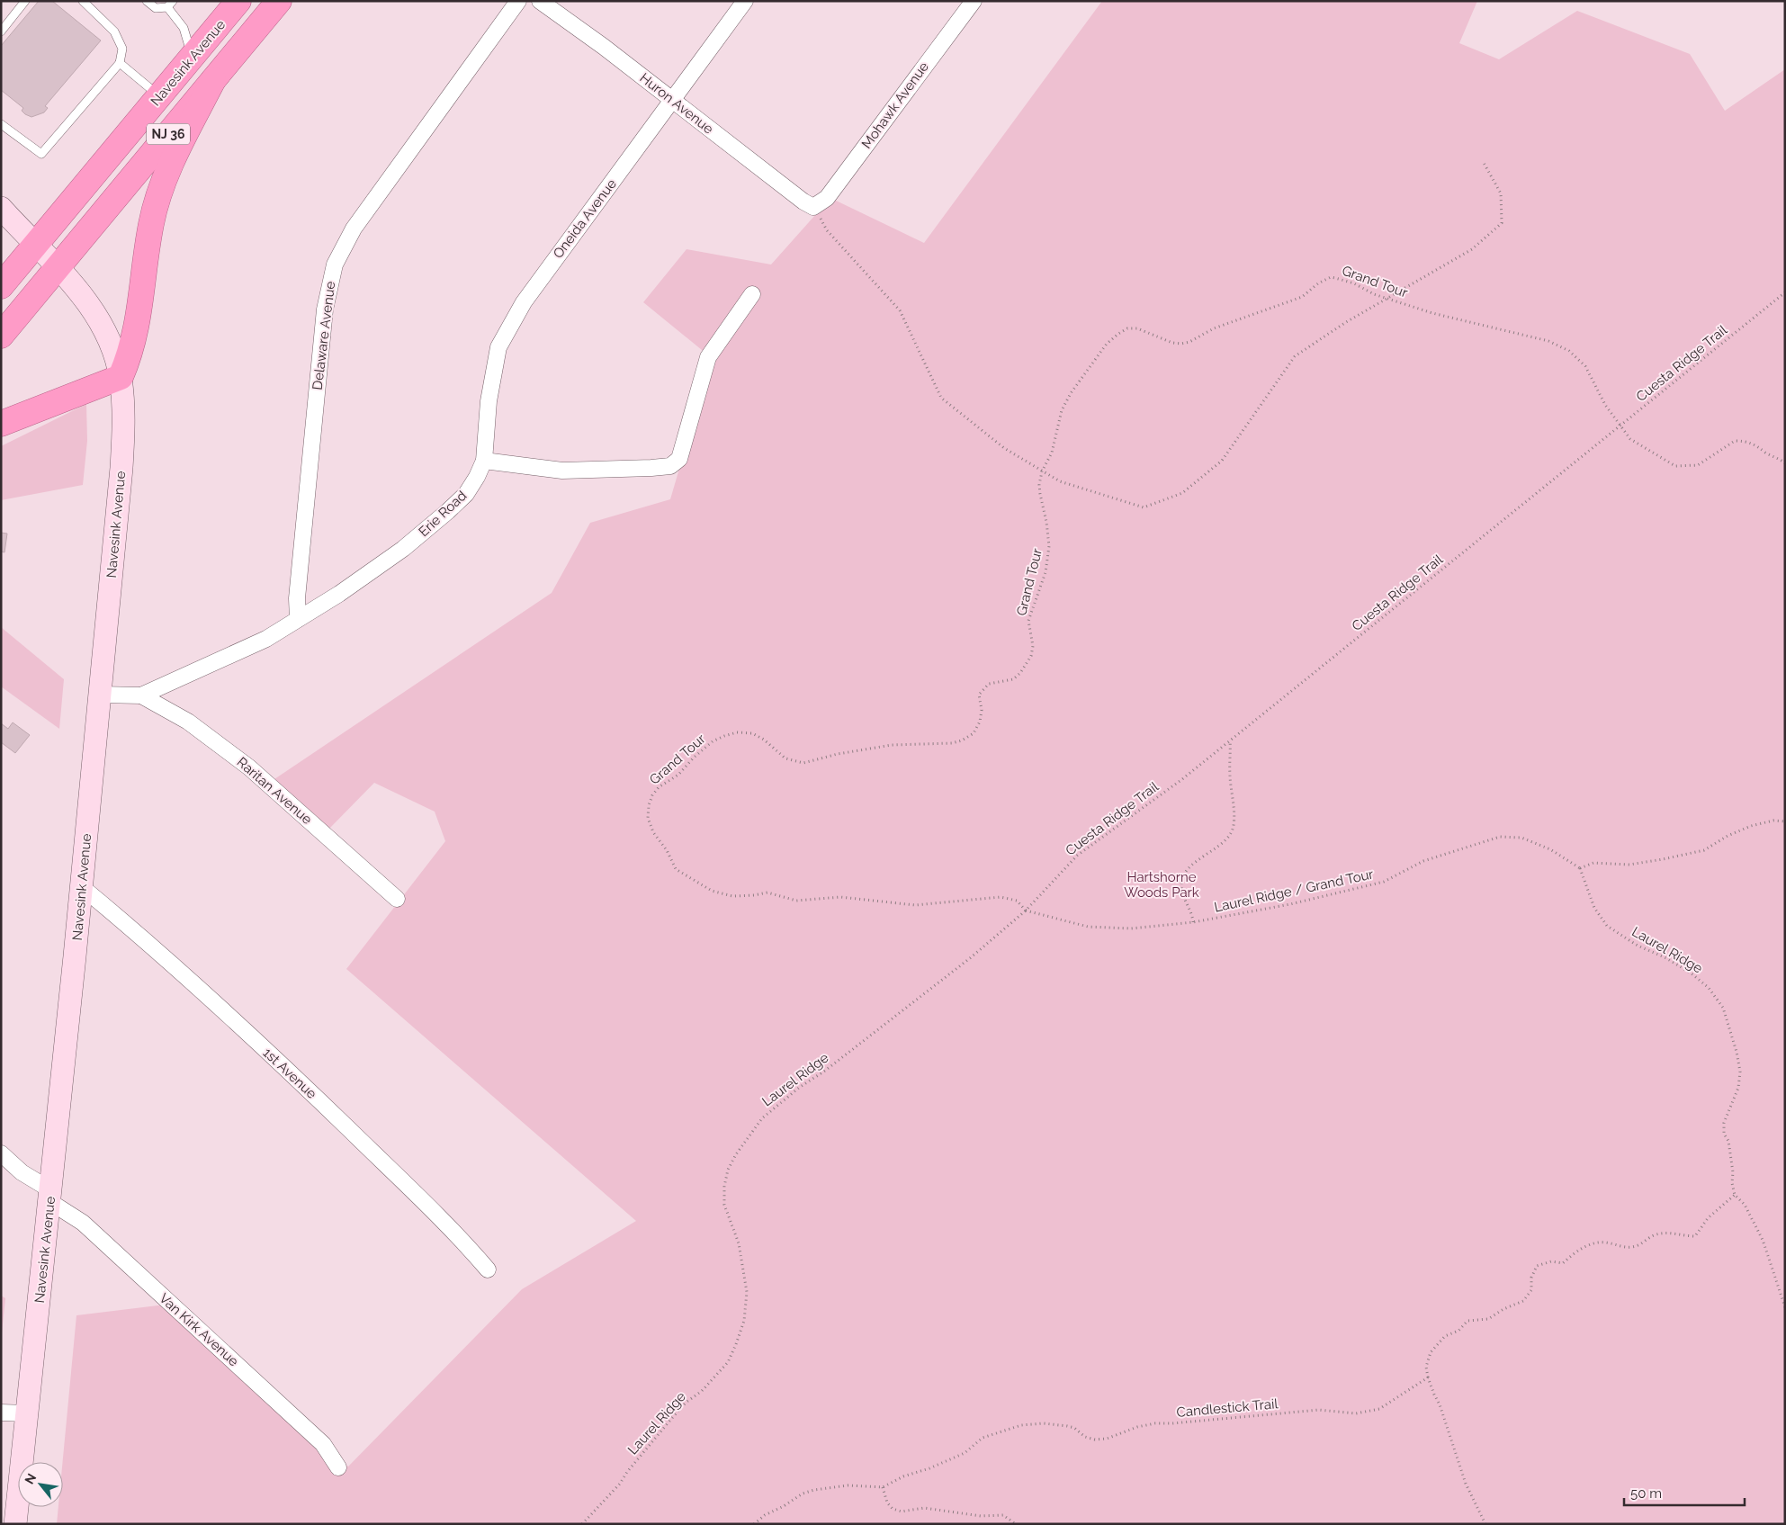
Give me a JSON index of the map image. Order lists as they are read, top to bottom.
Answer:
{
  "streets": {
    "highway": ["Navesink Avenue", "NJ 36"],
    "street": [
      "Huron Avenue",
      "Mohawk Avenue",
      "Oneida Avenue",
      "Delaware Avenue",
      "Erie Road",
      "Raritan Avenue",
      "1st Avenue",
      "Van Kirk Avenue"
    ],
    "path": [
      "Grand Tour",
      "Cuesta Ridge Trail",
      "Laurel Ridge / Grand Tour",
      "Laurel Ridge",
      "Candlestick Trail"
    ]
  },
  "crossings": [
    ["Navesink Avenue", "NJ 36"],
    ["Navesink Avenue", "Erie Road"],
    ["Navesink Avenue", "1st Avenue"],
    ["Navesink Avenue", "Van Kirk Avenue"],
    ["Huron Avenue", "Mohawk Avenue"],
    ["Huron Avenue", "Oneida Avenue"],
    ["Oneida Avenue", "Erie Road"],
    ["Grand Tour", "Cuesta Ridge Trail"],
    ["Grand Tour", "Laurel Ridge / Grand Tour"],
    ["Grand Tour", "Laurel Ridge"],
    ["Delaware Avenue", "Erie Road"],
    ["Cuesta Ridge Trail", "Laurel Ridge / Grand Tour"],
    ["Cuesta Ridge Trail", "Laurel Ridge"],
    ["Erie Road", "Raritan Avenue"],
    ["Laurel Ridge / Grand Tour", "Laurel Ridge"]
  ],
  "parks": ["Hartshorne Woods Park"],
  "scale_bar": "50 m",
  "north": "top left"
}
